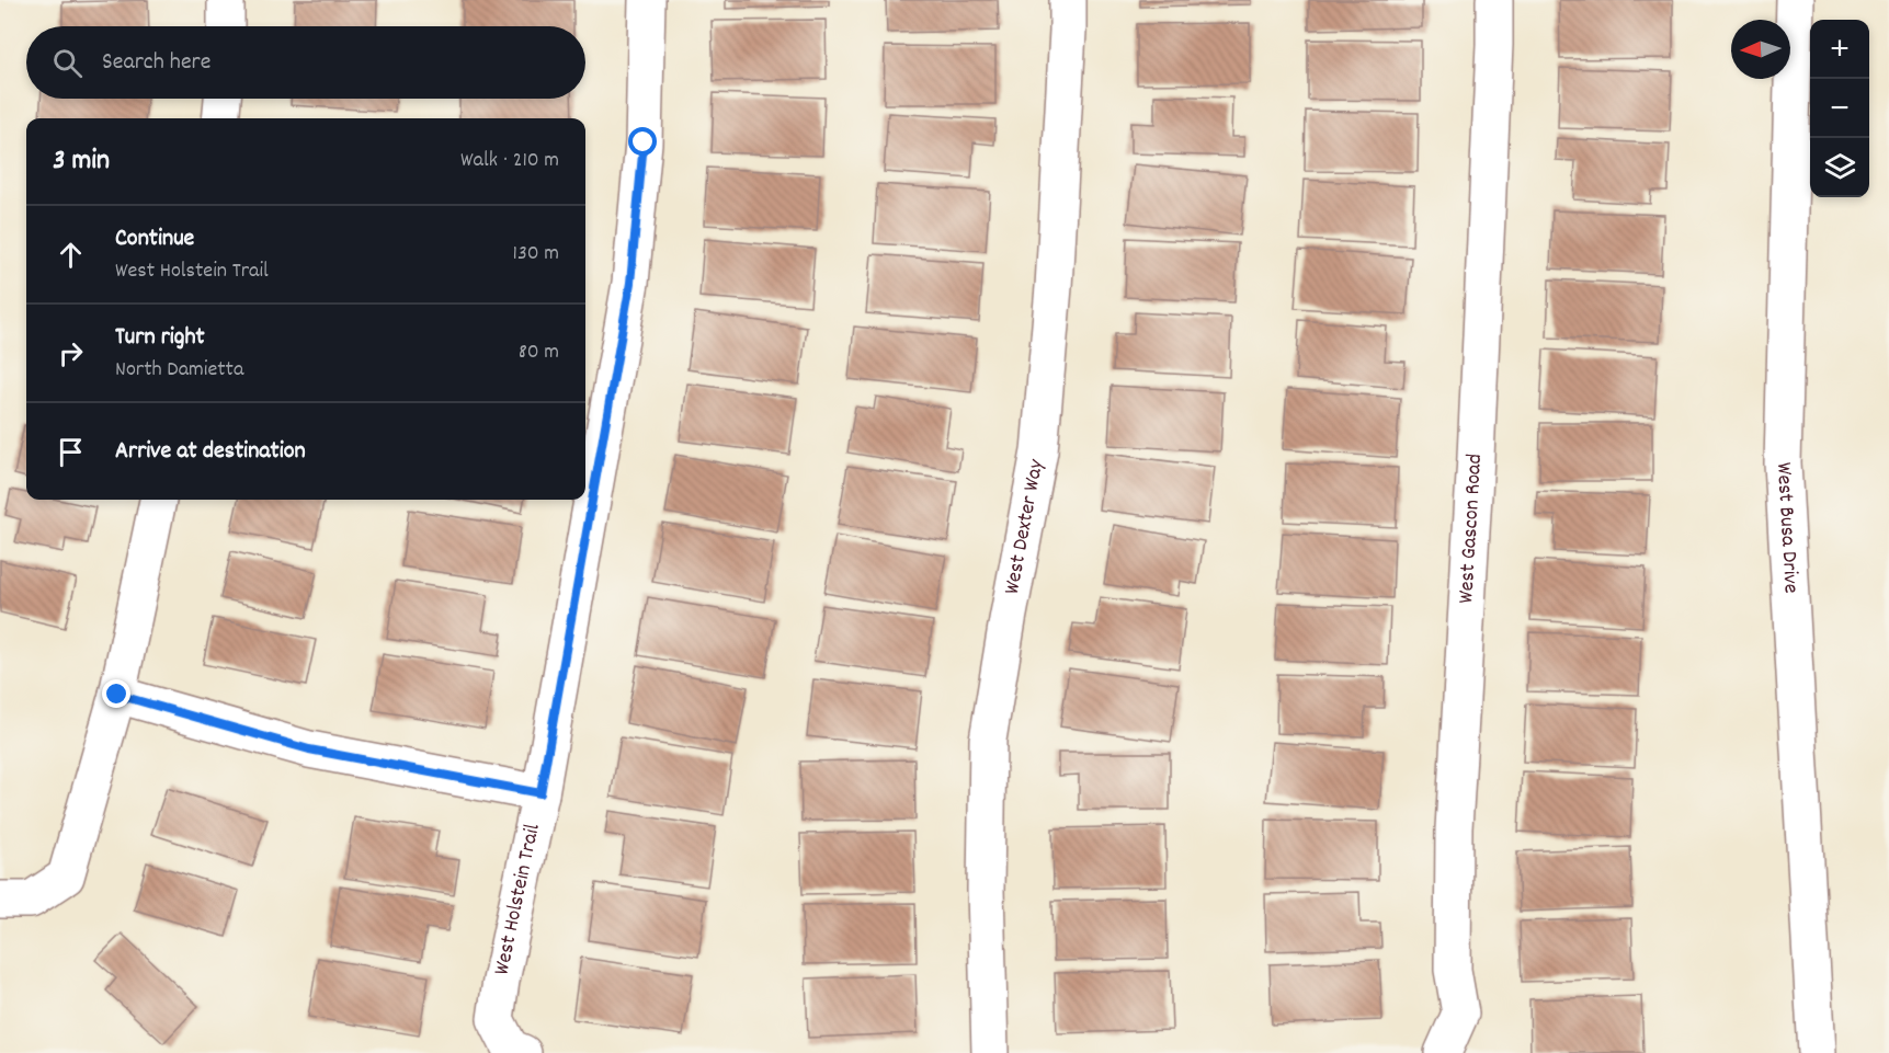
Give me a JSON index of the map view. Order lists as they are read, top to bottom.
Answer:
{
  "streets": {
    "street": [
      "West Dexter Way",
      "West Busa Drive",
      "West Gascon Road",
      "West Holstein Trail"
    ]
  },
  "north": "left",
  "page": {
    "map_buttons": ["+", "−"],
    "search": "Search here",
    "heading": ["3 min", "Walk · 210 m"],
    "list": [
      ["Continue", "West Holstein Trail", "130 m"],
      ["Turn right", "North Damietta", "80 m"],
      "Arrive at destination"
    ]
  }
}
